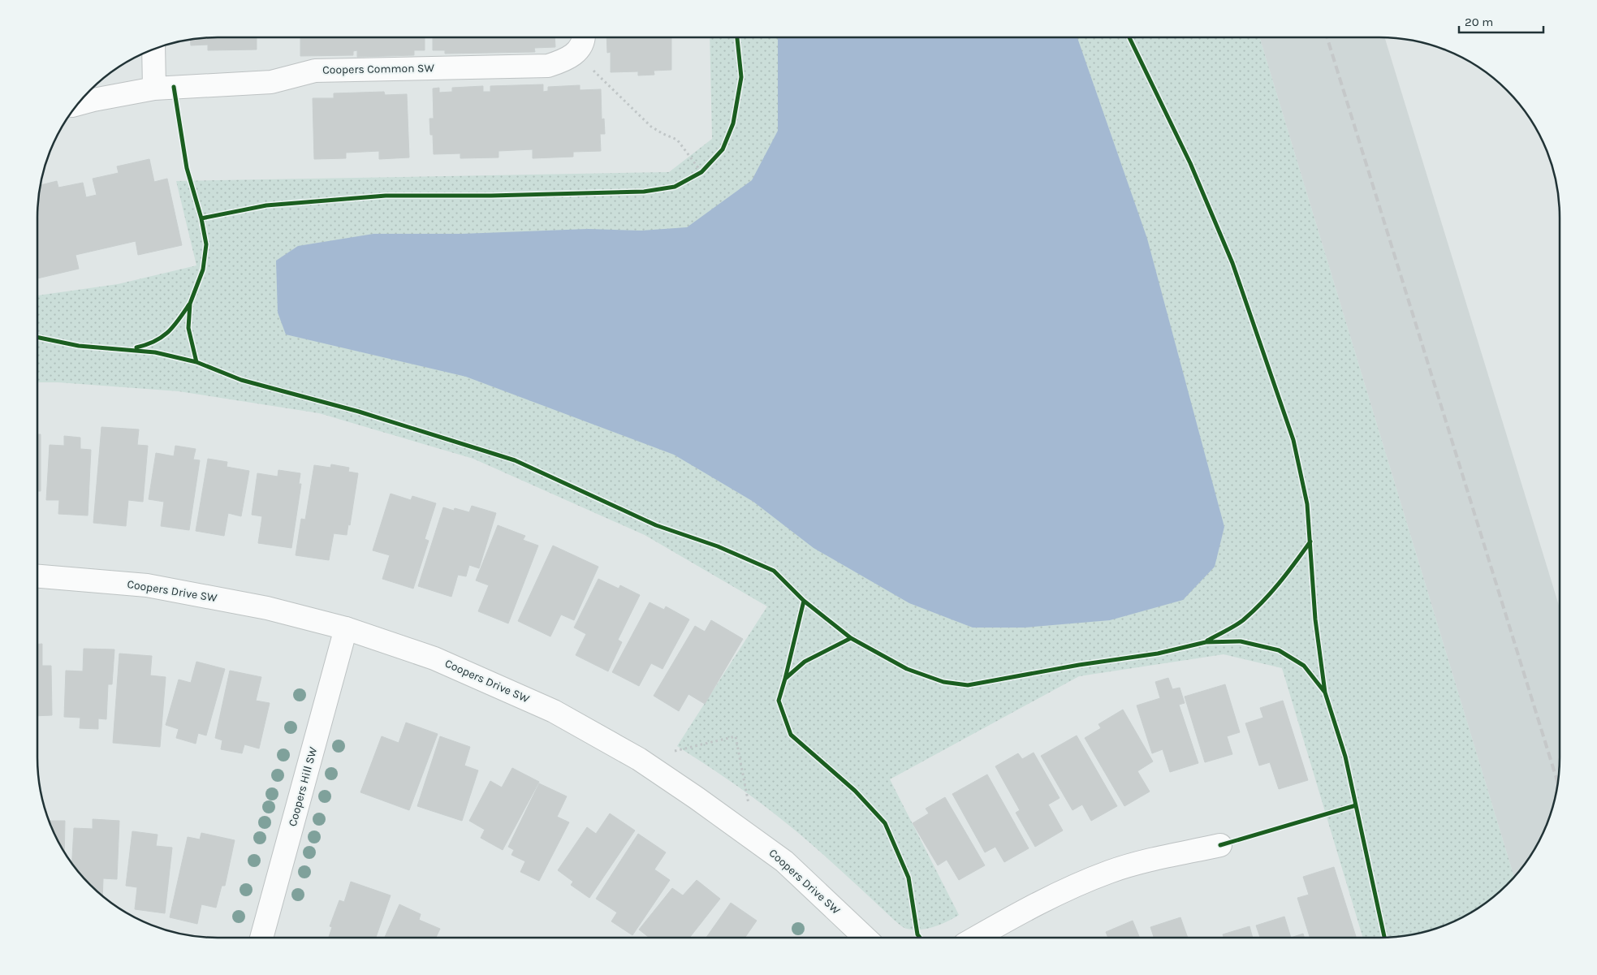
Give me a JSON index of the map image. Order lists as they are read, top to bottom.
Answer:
{
  "streets": {
    "street": ["Coopers Common SW", "Coopers Drive SW", "Coopers Hill SW"]
  },
  "crossings": [
    ["Coopers Drive SW", "Coopers Hill SW"]
  ],
  "scale_bar": "20 m"
}
